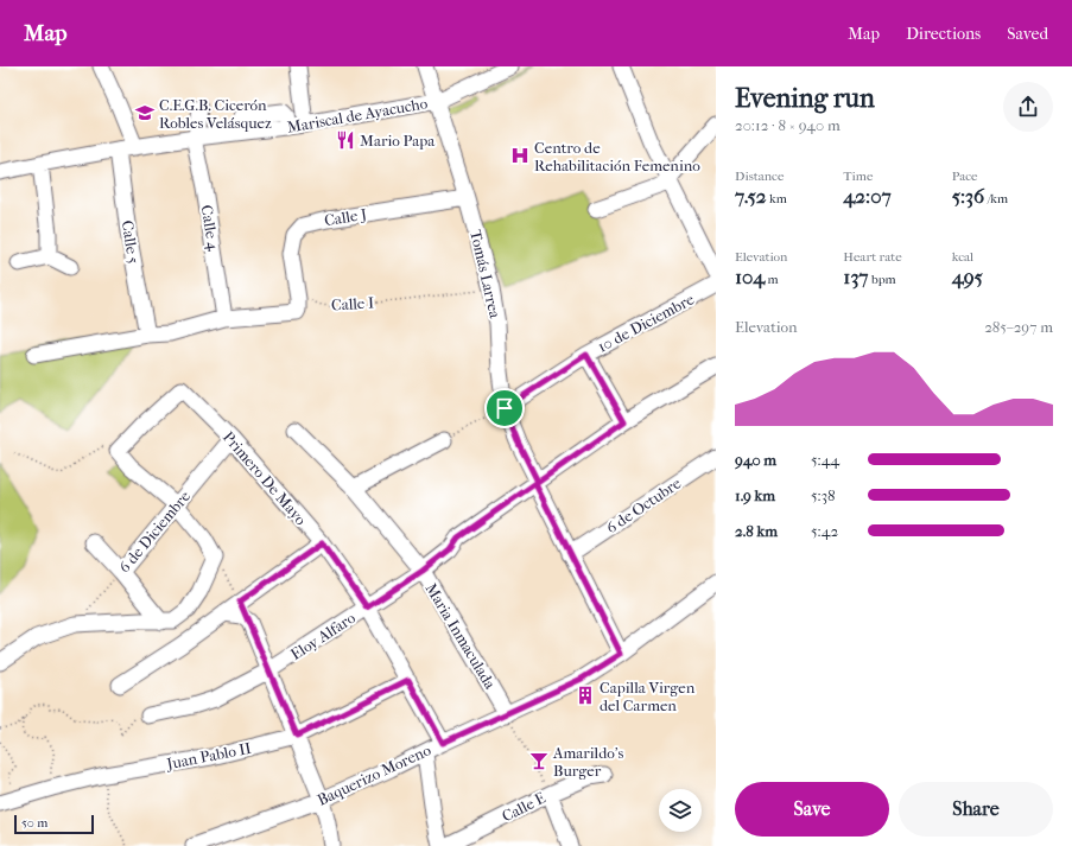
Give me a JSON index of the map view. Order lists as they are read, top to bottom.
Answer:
{
  "streets": {
    "street": [
      "Mariscal de Ayacucho",
      "Calle J",
      "Calle 4",
      "Calle 5",
      "Tomás Larrea",
      "10 de Diciembre",
      "Primero De Mayo",
      "6 de Octubre",
      "6 de Diciembre",
      "Eloy Alfaro",
      "Maria Inmaculada",
      "Juan Pablo II",
      "Baquerizo Moreno",
      "Calle E"
    ],
    "path": ["Calle I"]
  },
  "crossings": [
    ["Mariscal de Ayacucho", "Calle 4"],
    ["Mariscal de Ayacucho", "Calle 5"],
    ["Mariscal de Ayacucho", "Tomás Larrea"],
    ["Calle J", "Tomás Larrea"],
    ["Calle J", "Calle I"],
    ["Tomás Larrea", "Calle I"],
    ["Tomás Larrea", "10 de Diciembre"],
    ["Tomás Larrea", "6 de Octubre"],
    ["Tomás Larrea", "Eloy Alfaro"],
    ["Tomás Larrea", "Baquerizo Moreno"],
    ["Primero De Mayo", "6 de Diciembre"],
    ["Primero De Mayo", "Eloy Alfaro"],
    ["Primero De Mayo", "Juan Pablo II"],
    ["Primero De Mayo", "Baquerizo Moreno"],
    ["Eloy Alfaro", "Maria Inmaculada"],
    ["Maria Inmaculada", "Baquerizo Moreno"]
  ],
  "places": {
    "school or university": ["C.E.G.B. Cicerón Robles Velásquez"],
    "restaurant": ["Mario Papa"],
    "hospital": ["Centro de Rehabilitación Femenino"],
    "building": ["Capilla Virgen del Carmen"],
    "bar": ["Amarildo's Burger"]
  },
  "scale_bar": "50 m",
  "page": {
    "header": "Map",
    "nav": ["Map", "Directions", "Saved"],
    "heading": ["Evening run", "20:12 · 8 × 940 m"],
    "stats": [
      ["Distance", "7.52 km"],
      ["Time", "42:07"],
      ["Pace", "5:36 /km"],
      ["Elevation", "104 m"],
      ["Heart rate", "137 bpm"],
      ["kcal", "495"]
    ],
    "chart": ["Elevation", "285–297 m"],
    "list": [
      {
        "name": "940 m",
        "note": "5:44"
      },
      {
        "name": "1.9 km",
        "note": "5:38"
      },
      {
        "name": "2.8 km",
        "note": "5:42"
      }
    ],
    "buttons": ["Save", "Share"],
    "scale": "50 m"
  }
}
